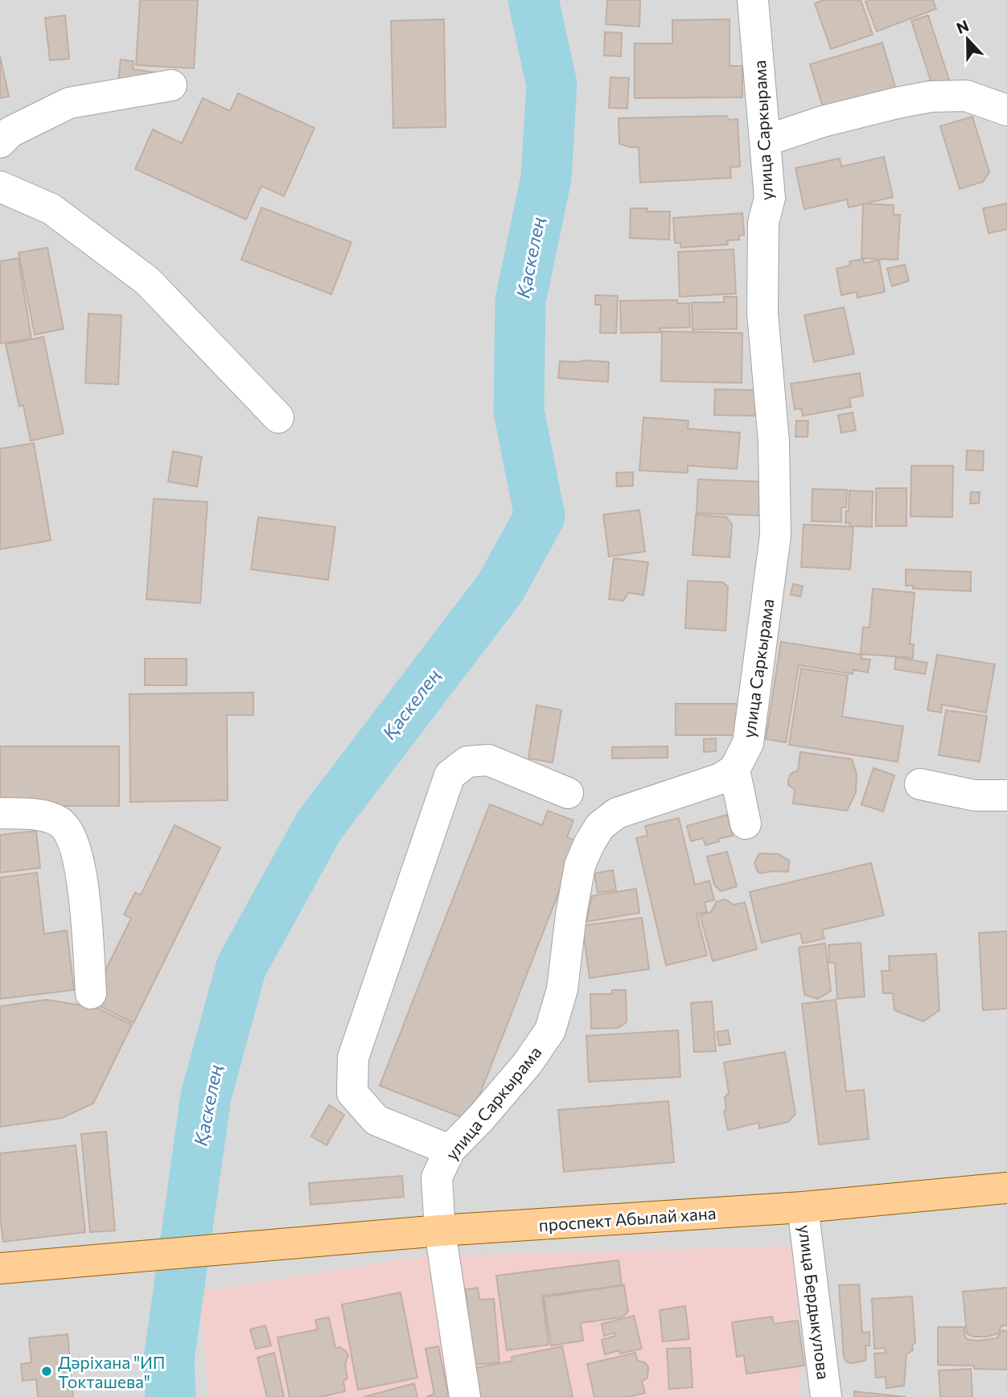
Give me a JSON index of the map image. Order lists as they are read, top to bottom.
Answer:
{
  "streets": {
    "main road": ["проспект Абылай хана"],
    "street": ["улица Саркырама", "улица Бердыкулова"]
  },
  "crossings": [
    ["улица Саркырама", "проспект Абылай хана"],
    ["проспект Абылай хана", "улица Бердыкулова"]
  ],
  "water": ["Қаскелең"],
  "places": ["Дәріхана \"ИП Токташева\""],
  "north": "top"
}
